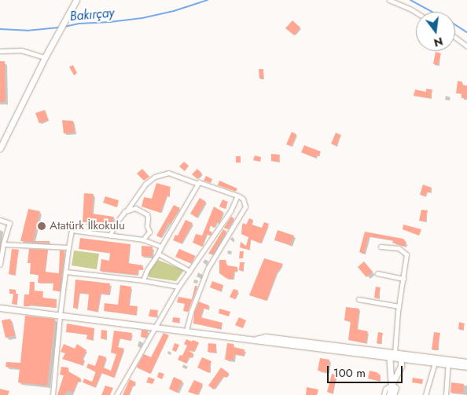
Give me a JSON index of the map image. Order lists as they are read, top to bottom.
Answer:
{
  "water": ["Bakırçay"],
  "places": ["Atatürk İlkokulu"],
  "scale_bar": "100 m",
  "north": "bottom"
}
